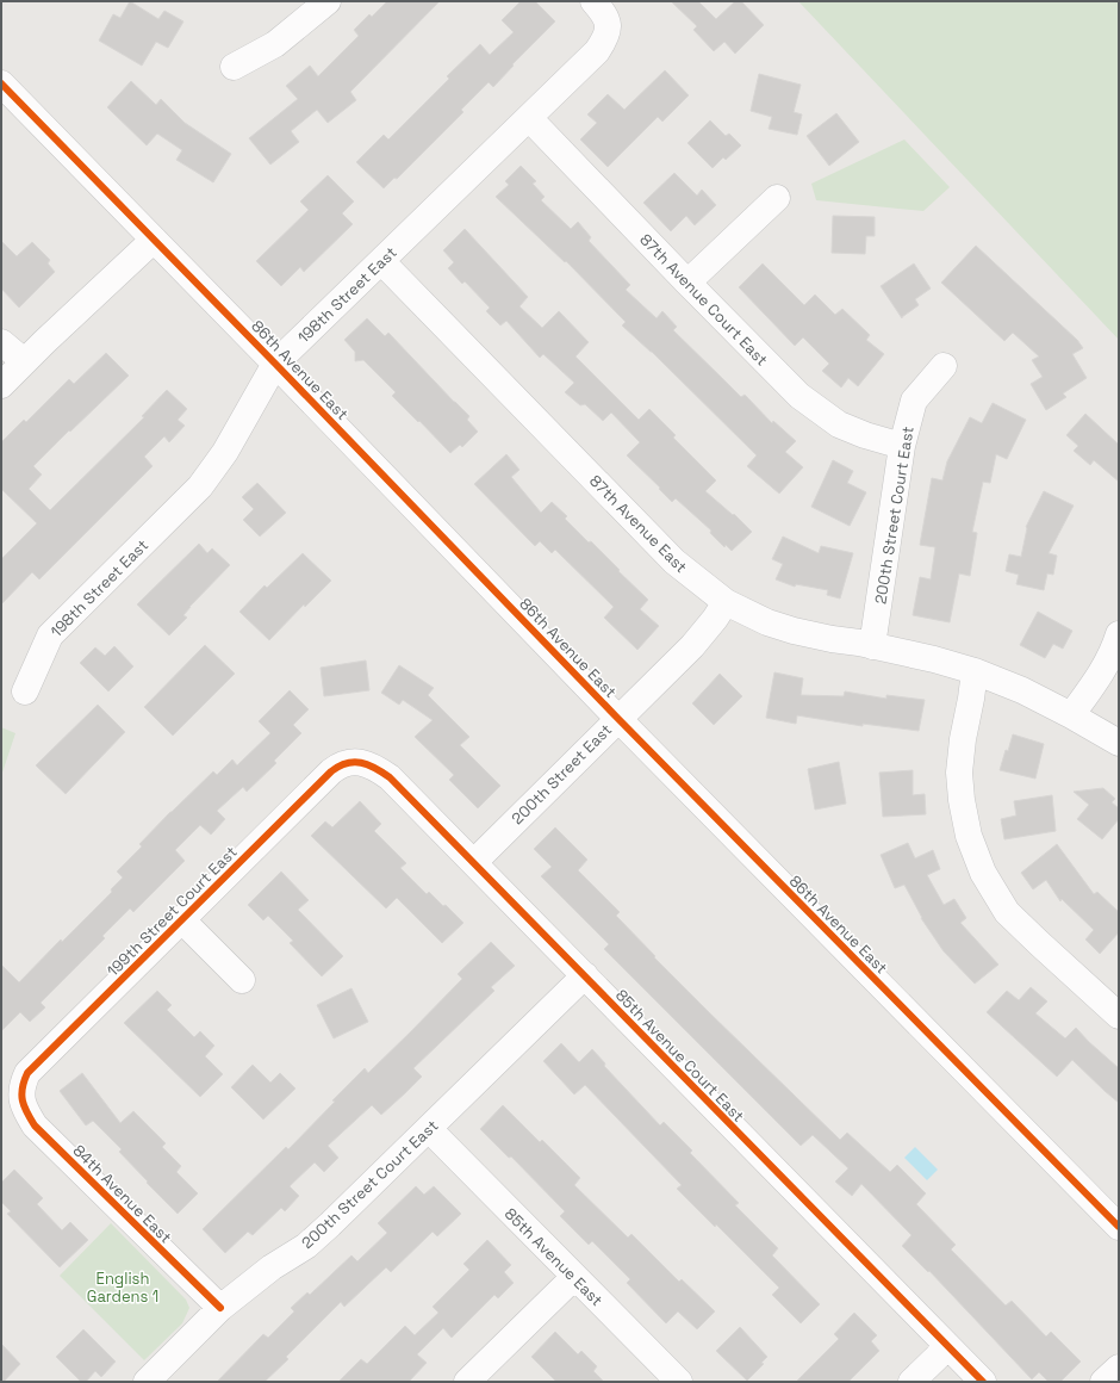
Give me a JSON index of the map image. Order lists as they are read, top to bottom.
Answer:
{
  "streets": {
    "street": [
      "198th Street East",
      "87th Avenue Court East",
      "86th Avenue East",
      "200th Street Court East",
      "87th Avenue East",
      "200th Street East",
      "199th Street Court East",
      "85th Avenue Court East",
      "84th Avenue East",
      "85th Avenue East"
    ]
  },
  "crossings": [
    ["198th Street East", "87th Avenue Court East"],
    ["198th Street East", "86th Avenue East"],
    ["198th Street East", "87th Avenue East"],
    ["87th Avenue Court East", "200th Street Court East"],
    ["86th Avenue East", "200th Street East"],
    ["200th Street Court East", "87th Avenue East"],
    ["200th Street Court East", "85th Avenue Court East"],
    ["200th Street Court East", "84th Avenue East"],
    ["200th Street Court East", "85th Avenue East"],
    ["87th Avenue East", "200th Street East"],
    ["200th Street East", "85th Avenue Court East"],
    ["199th Street Court East", "85th Avenue Court East"],
    ["199th Street Court East", "84th Avenue East"]
  ],
  "parks": ["English Gardens 1"]
}
